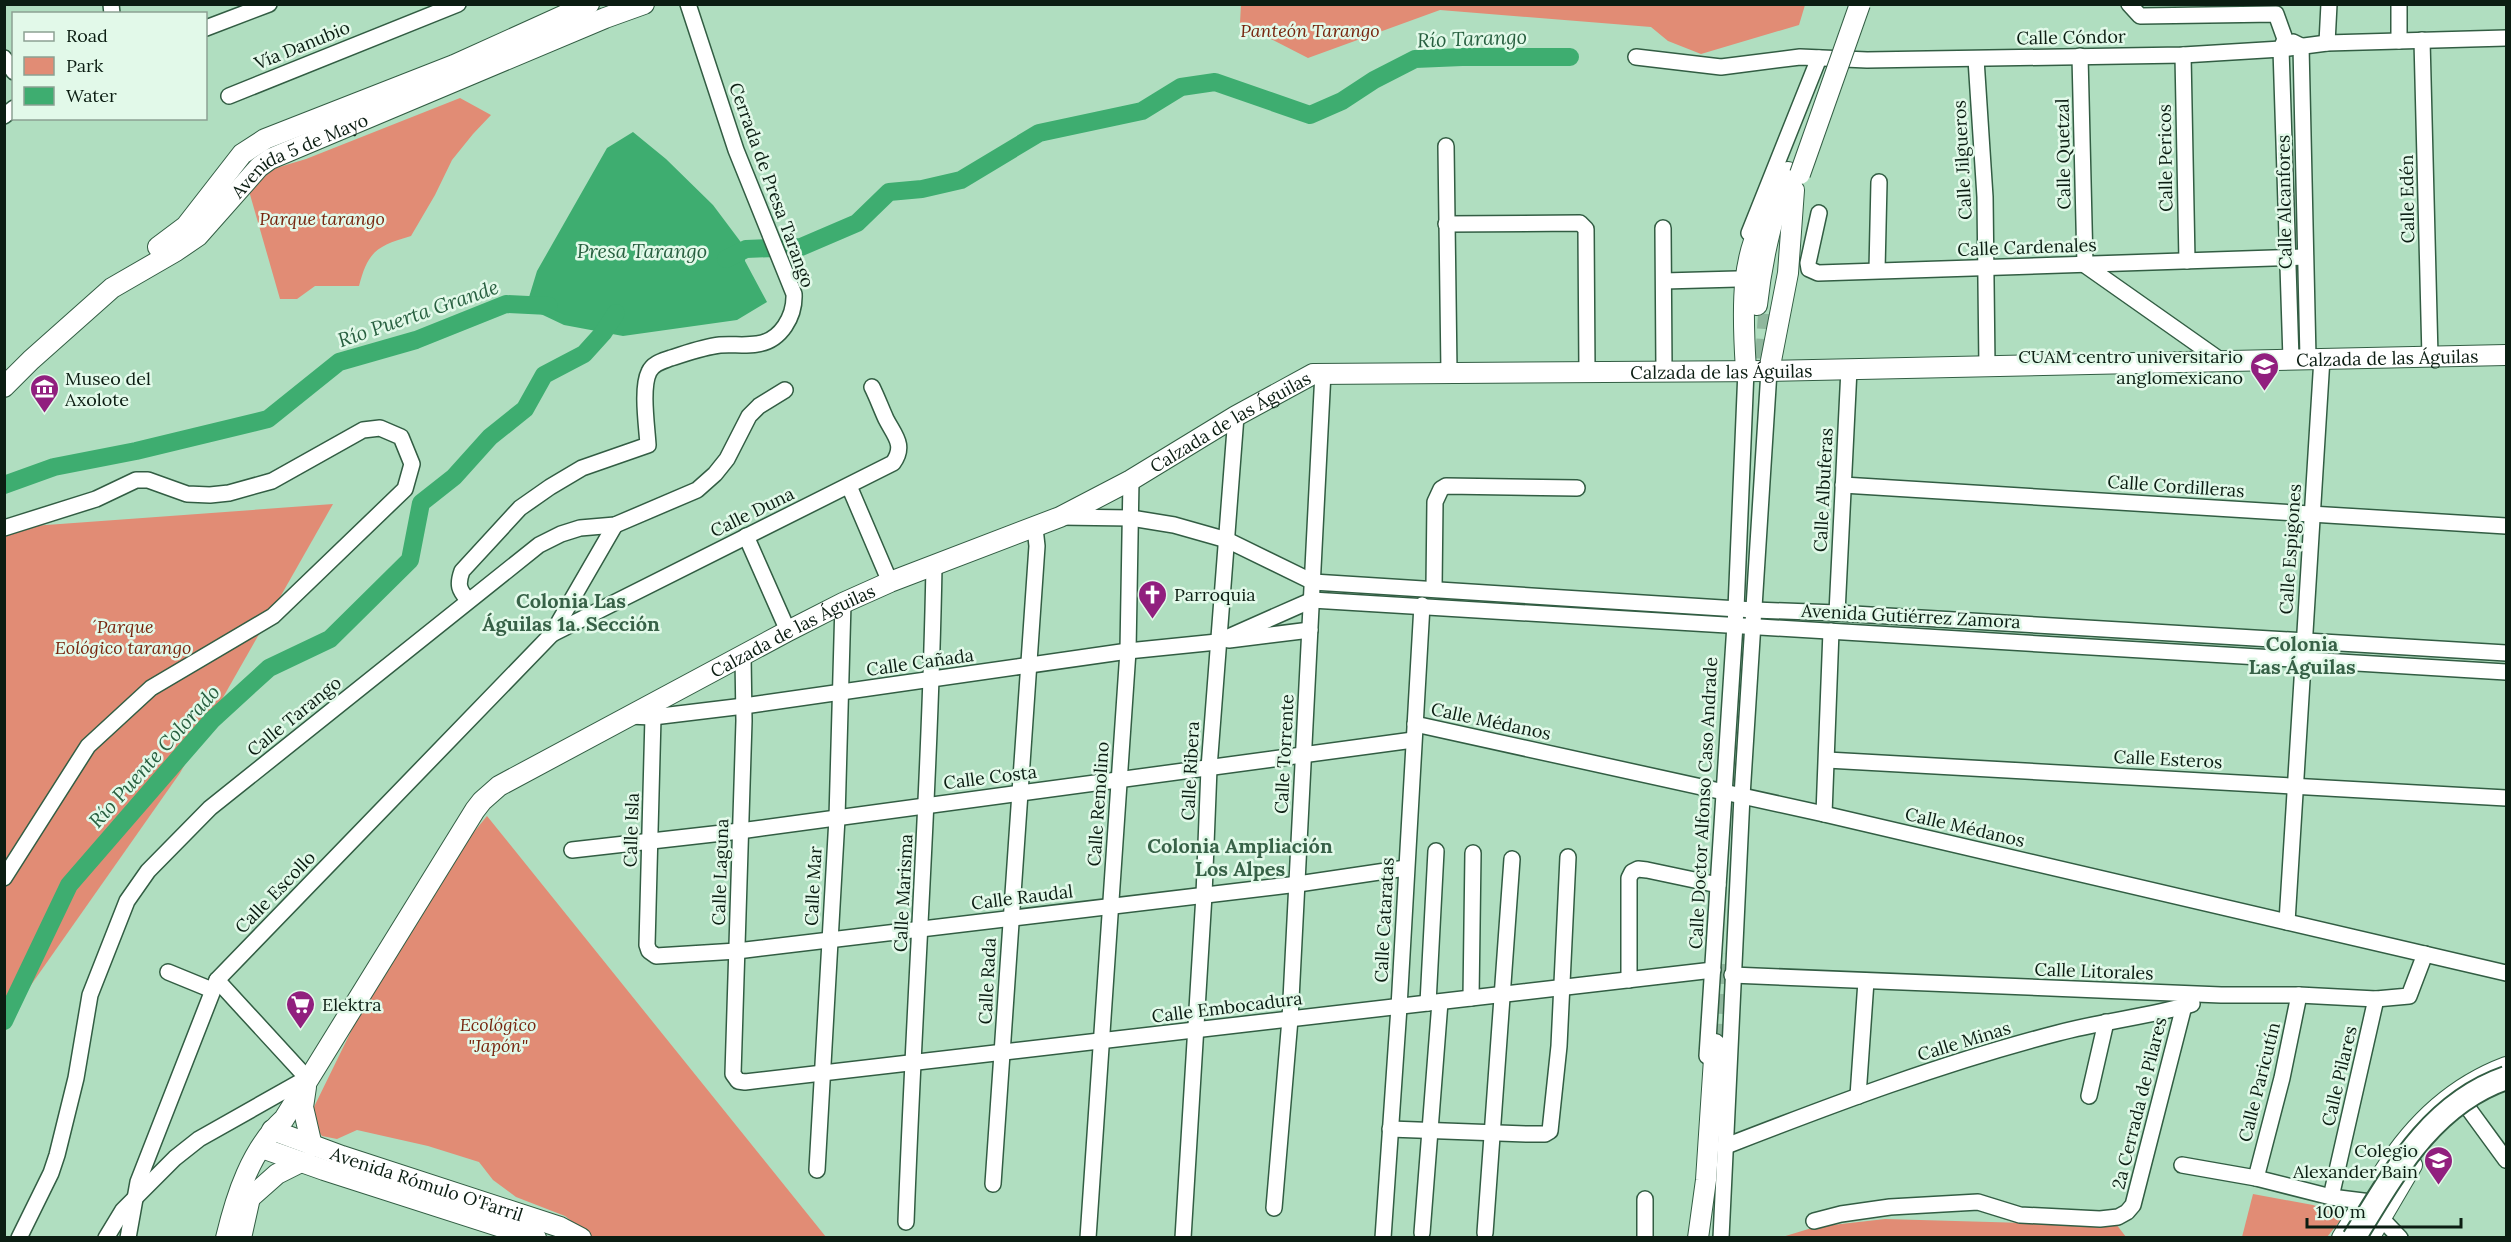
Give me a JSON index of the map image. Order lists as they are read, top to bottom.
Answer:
{
  "streets": {
    "main road": ["Avenida 5 de Mayo", "Calzada de las Águilas", "Avenida Rómulo O'Farril"],
    "street": [
      "Calle Cóndor",
      "Vía Danubio",
      "Calle Quetzal",
      "Calle Pericos",
      "Calle Jilgueros",
      "Cerrada de Presa Tarango",
      "Calle Edén",
      "Calle Alcanfores",
      "Calle Cardenales",
      "Calle Cordilleras",
      "Calle Albuferas",
      "Calle Duna",
      "Calle Espigones",
      "Avenida Gutiérrez Zamora",
      "Calle Cañada",
      "Calle Tarango",
      "Calle Médanos",
      "Calle Torrente",
      "Calle Esteros",
      "Calle Ribera",
      "Calle Costa",
      "Calle Doctor Alfonso Caso Andrade",
      "Calle Remolino",
      "Calle Isla",
      "Calle Laguna",
      "Calle Mar",
      "Calle Escollo",
      "Calle Marisma",
      "Calle Raudal",
      "Calle Cataratas",
      "Calle Litorales",
      "Calle Rada",
      "Calle Embocadura",
      "Calle Minas",
      "Calle Pilares",
      "Calle Paricutín",
      "2a Cerrada de Pilares"
    ]
  },
  "crossings": [
    ["Calle Cóndor", "Calle Quetzal"],
    ["Calle Cóndor", "Calle Pericos"],
    ["Calle Cóndor", "Calle Jilgueros"],
    ["Calle Cóndor", "Calle Edén"],
    ["Calle Cóndor", "Calle Alcanfores"],
    ["Calle Cóndor", "Calle Doctor Alfonso Caso Andrade"],
    ["Calle Quetzal", "Calle Cardenales"],
    ["Calle Pericos", "Calle Cardenales"],
    ["Calle Jilgueros", "Calle Cardenales"],
    ["Calle Jilgueros", "Calzada de las Águilas"],
    ["Cerrada de Presa Tarango", "Calle Tarango"],
    ["Calle Edén", "Calzada de las Águilas"],
    ["Calle Alcanfores", "Calle Cardenales"],
    ["Calle Alcanfores", "Calzada de las Águilas"],
    ["Calle Alcanfores", "Calle Espigones"],
    ["Calzada de las Águilas", "Calle Albuferas"],
    ["Calzada de las Águilas", "Calle Espigones"],
    ["Calzada de las Águilas", "Calle Cañada"],
    ["Calzada de las Águilas", "Calle Torrente"],
    ["Calzada de las Águilas", "Calle Ribera"],
    ["Calzada de las Águilas", "Calle Doctor Alfonso Caso Andrade"],
    ["Calzada de las Águilas", "Calle Remolino"],
    ["Calzada de las Águilas", "Calle Laguna"],
    ["Calzada de las Águilas", "Calle Mar"],
    ["Calzada de las Águilas", "Calle Marisma"],
    ["Calzada de las Águilas", "Calle Rada"],
    ["Calzada de las Águilas", "Avenida Rómulo O'Farril"],
    ["Calle Cordilleras", "Calle Albuferas"],
    ["Calle Cordilleras", "Calle Espigones"],
    ["Calle Albuferas", "Avenida Gutiérrez Zamora"],
    ["Calle Duna", "Calle Escollo"],
    ["Calle Espigones", "Avenida Gutiérrez Zamora"],
    ["Calle Espigones", "Calle Médanos"],
    ["Calle Espigones", "Calle Esteros"],
    ["Avenida Gutiérrez Zamora", "Calle Cañada"],
    ["Avenida Gutiérrez Zamora", "Calle Torrente"],
    ["Avenida Gutiérrez Zamora", "Calle Doctor Alfonso Caso Andrade"],
    ["Avenida Gutiérrez Zamora", "Calle Cataratas"],
    ["Calle Cañada", "Calle Torrente"],
    ["Calle Cañada", "Calle Ribera"],
    ["Calle Cañada", "Calle Remolino"],
    ["Calle Cañada", "Calle Isla"],
    ["Calle Cañada", "Calle Laguna"],
    ["Calle Cañada", "Calle Mar"],
    ["Calle Cañada", "Calle Marisma"],
    ["Calle Cañada", "Calle Rada"],
    ["Calle Médanos", "Calle Doctor Alfonso Caso Andrade"],
    ["Calle Médanos", "Calle Cataratas"],
    ["Calle Médanos", "Calle Litorales"],
    ["Calle Torrente", "Calle Costa"],
    ["Calle Torrente", "Calle Raudal"],
    ["Calle Torrente", "Calle Embocadura"],
    ["Calle Ribera", "Calle Costa"],
    ["Calle Ribera", "Calle Raudal"],
    ["Calle Ribera", "Calle Embocadura"],
    ["Calle Costa", "Calle Remolino"],
    ["Calle Costa", "Calle Isla"],
    ["Calle Costa", "Calle Laguna"],
    ["Calle Costa", "Calle Mar"],
    ["Calle Costa", "Calle Marisma"],
    ["Calle Costa", "Calle Cataratas"],
    ["Calle Costa", "Calle Rada"],
    ["Calle Doctor Alfonso Caso Andrade", "Calle Embocadura"],
    ["Calle Remolino", "Calle Raudal"],
    ["Calle Remolino", "Calle Embocadura"],
    ["Calle Isla", "Calle Raudal"],
    ["Calle Laguna", "Calle Raudal"],
    ["Calle Laguna", "Calle Embocadura"],
    ["Calle Mar", "Calle Raudal"],
    ["Calle Mar", "Calle Embocadura"],
    ["Calle Marisma", "Calle Raudal"],
    ["Calle Marisma", "Calle Embocadura"],
    ["Calle Raudal", "Calle Cataratas"],
    ["Calle Raudal", "Calle Rada"],
    ["Calle Cataratas", "Calle Embocadura"],
    ["Calle Litorales", "Calle Minas"],
    ["Calle Litorales", "Calle Pilares"],
    ["Calle Litorales", "Calle Paricutín"],
    ["Calle Rada", "Calle Embocadura"],
    ["Calle Minas", "2a Cerrada de Pilares"]
  ],
  "districts": ["Colonia Las Águilas 1a. Sección", "Colonia Las Águilas", "Colonia Ampliación Los Alpes"],
  "water": [
    "Río Tarango",
    "Presa Tarango",
    "Río Puerta Grande",
    "Río Puente Colorado"
  ],
  "parks": [
    "Panteón Tarango",
    "Parque tarango",
    "´Parque Eológico tarango",
    "Ecológico \"Japón\""
  ],
  "places": {
    "school or university": ["CUAM centro universitario anglomexicano", "Colegio Alexander Bain"],
    "museum": ["Museo del Axolote"],
    "church": ["Parroquia"],
    "supermarket": ["Elektra"]
  },
  "legend": ["Road", "Park", "Water"],
  "scale_bar": "100 m"
}
